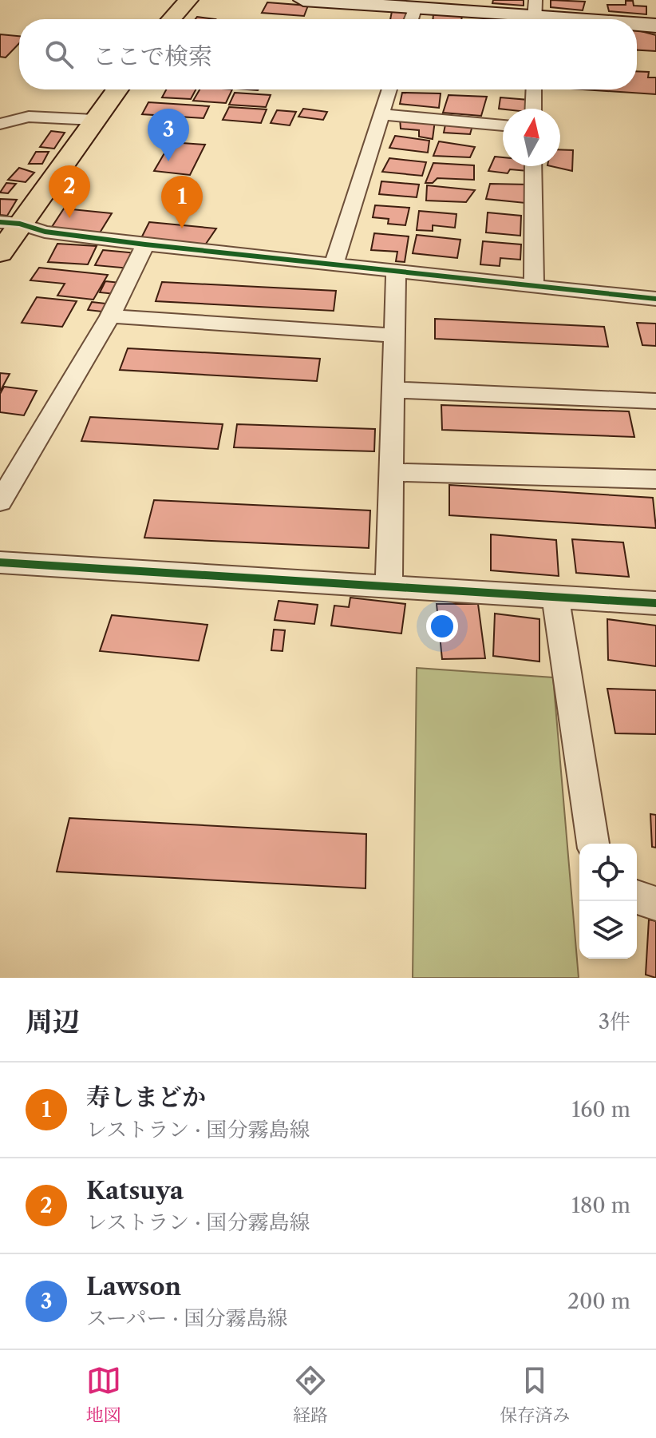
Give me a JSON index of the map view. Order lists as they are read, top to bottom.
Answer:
{
  "north": "top",
  "page": {
    "search": "ここで検索",
    "pins": ["3", "2", "1"],
    "heading": ["周辺", "3件"],
    "list": [
      {
        "mark": "1",
        "name": "寿しまどか",
        "note": "レストラン · 国分霧島線",
        "value": "160 m"
      },
      {
        "mark": "2",
        "name": "Katsuya",
        "note": "レストラン · 国分霧島線",
        "value": "180 m"
      },
      {
        "mark": "3",
        "name": "Lawson",
        "note": "スーパー · 国分霧島線",
        "value": "200 m"
      }
    ],
    "nav": ["地図", "経路", "保存済み"]
  }
}
